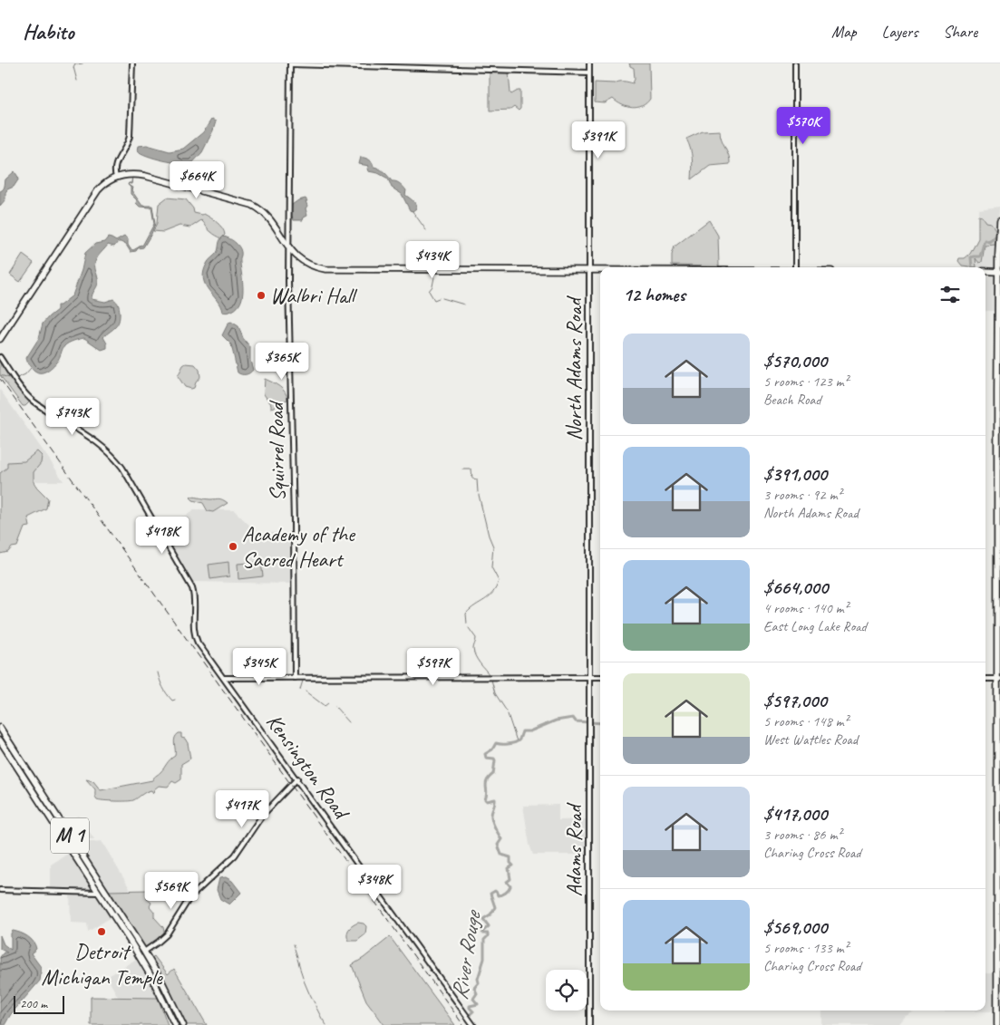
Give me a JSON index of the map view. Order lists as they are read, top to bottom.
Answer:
{
  "streets": {
    "main road": ["M 1"],
    "street": [
      "North Adams Road",
      "Squirrel Road",
      "Kensington Road",
      "Adams Road"
    ]
  },
  "crossings": [
    ["North Adams Road", "Adams Road"]
  ],
  "water": ["River Rouge"],
  "places": ["Walbri Hall", "Academy of the Sacred Heart", "Detroit Michigan Temple"],
  "scale_bar": "200 m",
  "page": {
    "header": "Habito",
    "nav": ["Map", "Layers", "Share"],
    "price": [
      "$570K",
      "$391K",
      "$664K",
      "$434K",
      "$365K",
      "$743K",
      "$418K",
      "$345K",
      "$597K",
      "$417K",
      "$348K",
      "$569K"
    ],
    "heading": "12 homes",
    "list": [
      {
        "name": "$570,000",
        "note": "5 rooms · 123 m² · Beach Road"
      },
      {
        "name": "$391,000",
        "note": "3 rooms · 92 m² · North Adams Road"
      },
      {
        "name": "$664,000",
        "note": "4 rooms · 140 m² · East Long Lake Road"
      },
      {
        "name": "$597,000",
        "note": "5 rooms · 148 m² · West Wattles Road"
      },
      {
        "name": "$417,000",
        "note": "3 rooms · 86 m² · Charing Cross Road"
      },
      {
        "name": "$569,000",
        "note": "5 rooms · 133 m² · Charing Cross Road"
      }
    ],
    "scale": "200 m"
  }
}
